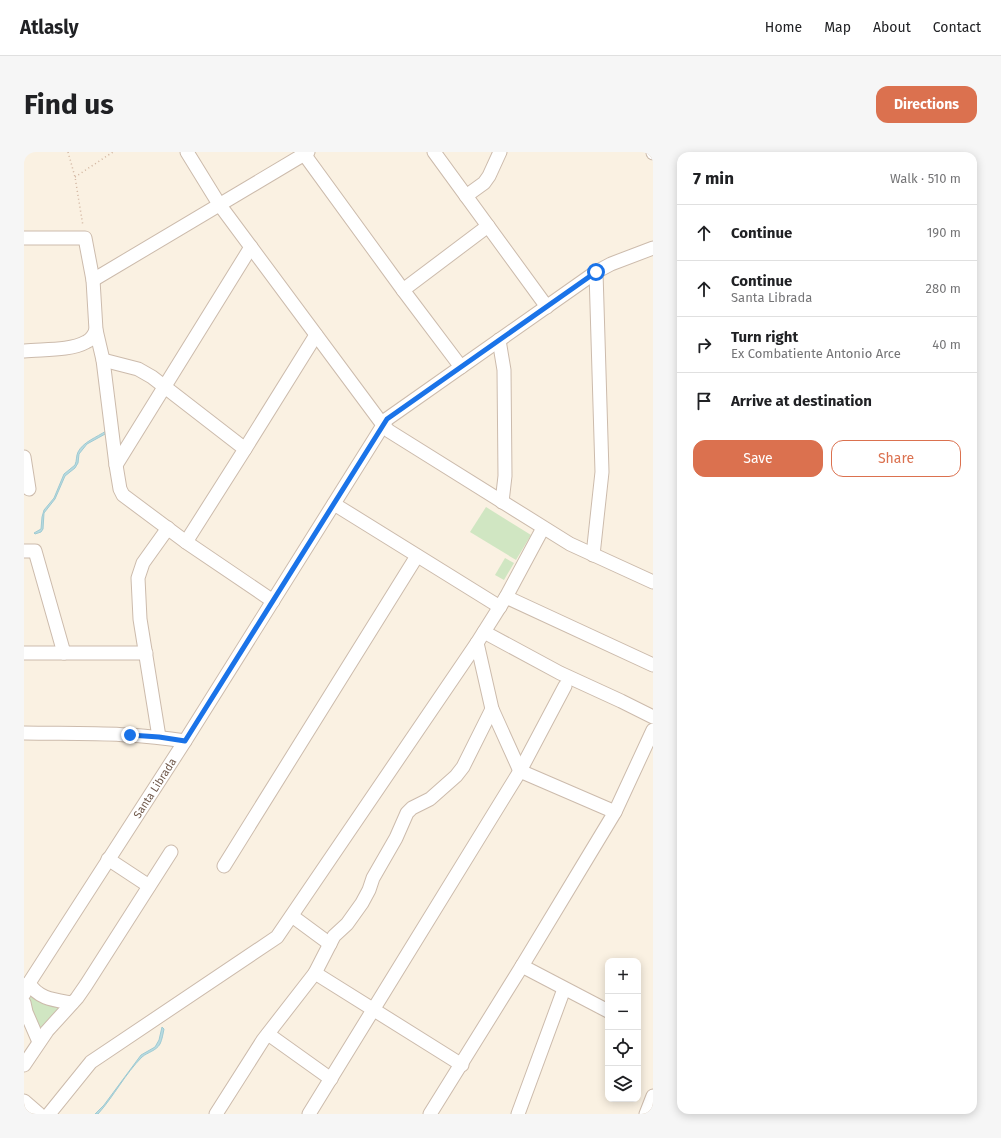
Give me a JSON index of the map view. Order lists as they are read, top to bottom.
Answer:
{
  "streets": {
    "street": ["Santa Librada"]
  },
  "page": {
    "header": "Atlasly",
    "nav": [
      "Home",
      "Map",
      "About",
      "Contact"
    ],
    "buttons": [
      "Directions",
      ["Save", "Share"]
    ],
    "title": "Find us",
    "heading": ["7 min", "Walk · 510 m"],
    "list": [
      ["Continue", "190 m"],
      ["Continue", "Santa Librada", "280 m"],
      ["Turn right", "Ex Combatiente Antonio Arce", "40 m"],
      "Arrive at destination"
    ],
    "map_buttons": ["+", "−"]
  }
}
